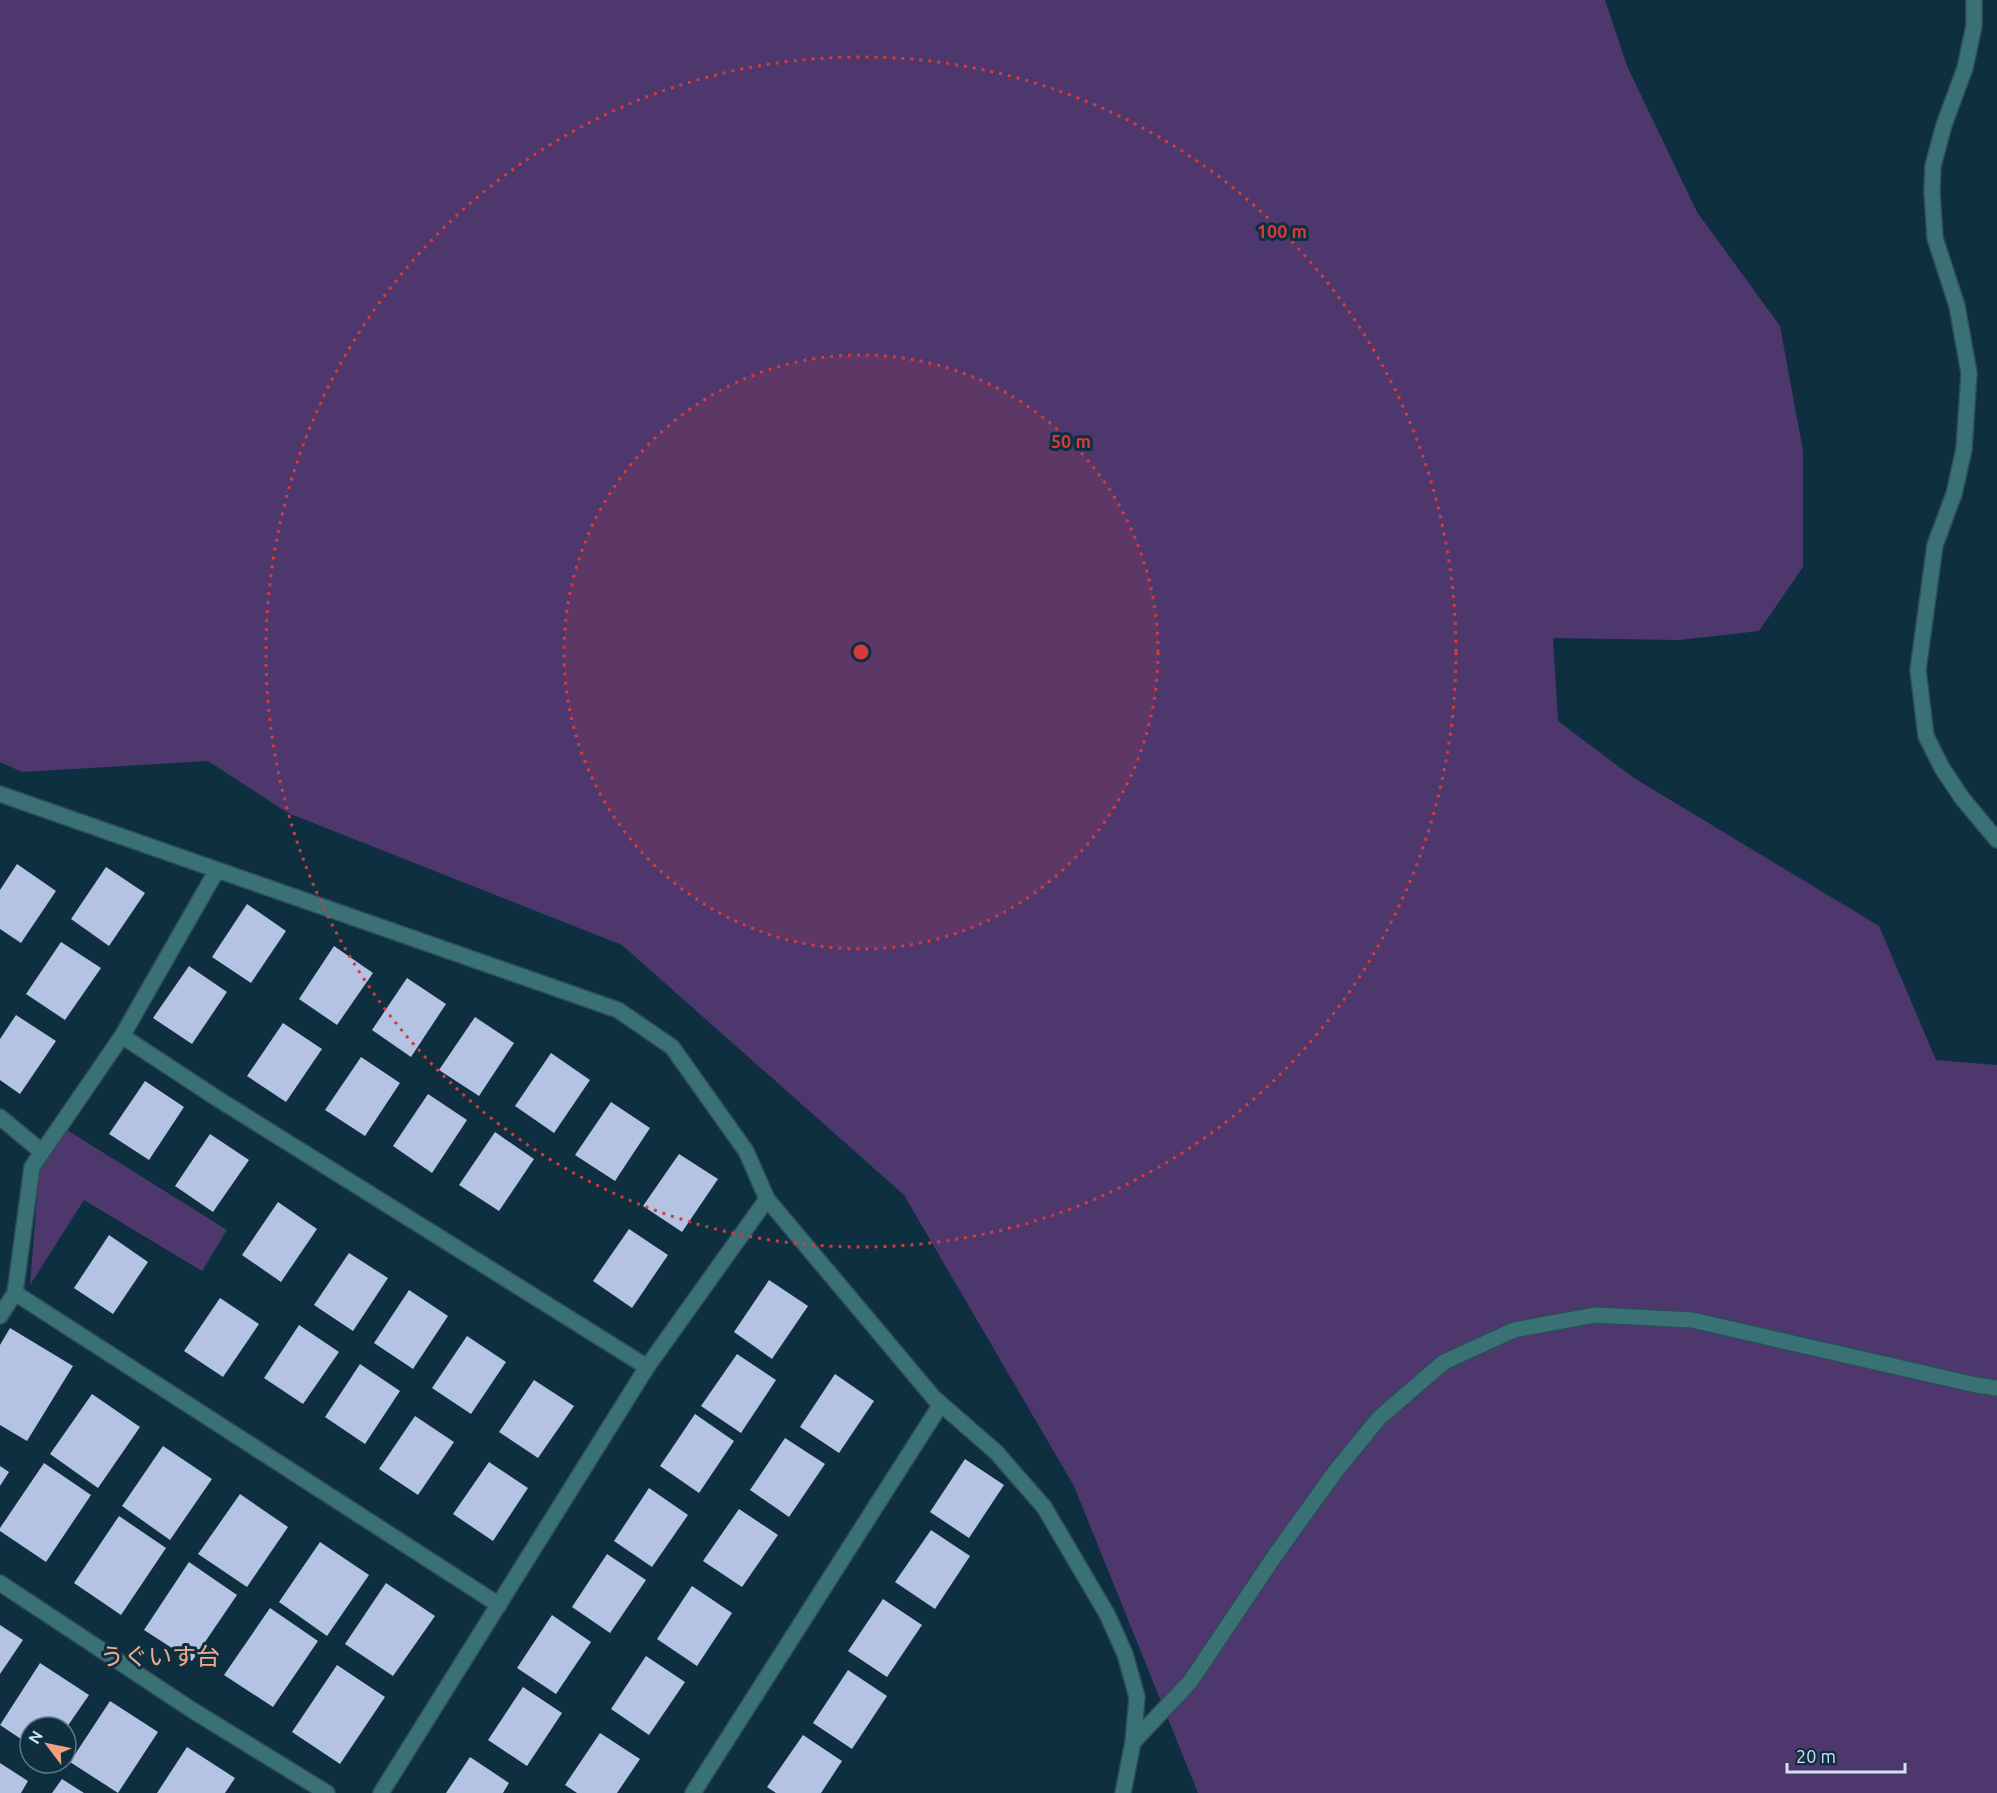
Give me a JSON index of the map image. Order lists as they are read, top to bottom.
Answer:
{
  "districts": ["うぐいす台"],
  "scale_bar": "20 m",
  "north": "top left",
  "rings": ["100 m", "50 m"]
}
